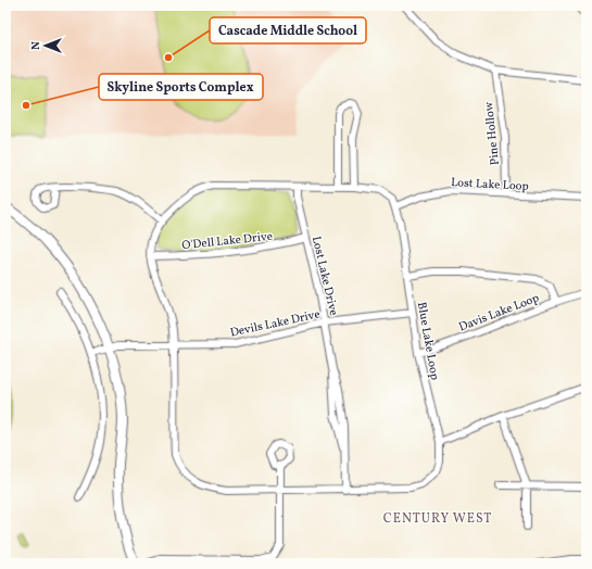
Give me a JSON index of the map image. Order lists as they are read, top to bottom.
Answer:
{
  "streets": {
    "street": [
      "Pine Hollow",
      "Lost Lake Loop",
      "O'Dell Lake Drive",
      "Lost Lake Drive",
      "Davis Lake Loop",
      "Devils Lake Drive",
      "Blue Lake Loop"
    ]
  },
  "crossings": [
    ["Pine Hollow", "Lost Lake Loop"],
    ["Lost Lake Loop", "Blue Lake Loop"],
    ["O'Dell Lake Drive", "Lost Lake Drive"],
    ["O'Dell Lake Drive", "Blue Lake Loop"],
    ["Lost Lake Drive", "Devils Lake Drive"],
    ["Lost Lake Drive", "Blue Lake Loop"],
    ["Davis Lake Loop", "Blue Lake Loop"],
    ["Devils Lake Drive", "Blue Lake Loop"]
  ],
  "districts": ["CENTURY WEST"],
  "places": ["Cascade Middle School", "Skyline Sports Complex"],
  "north": "left"
}
